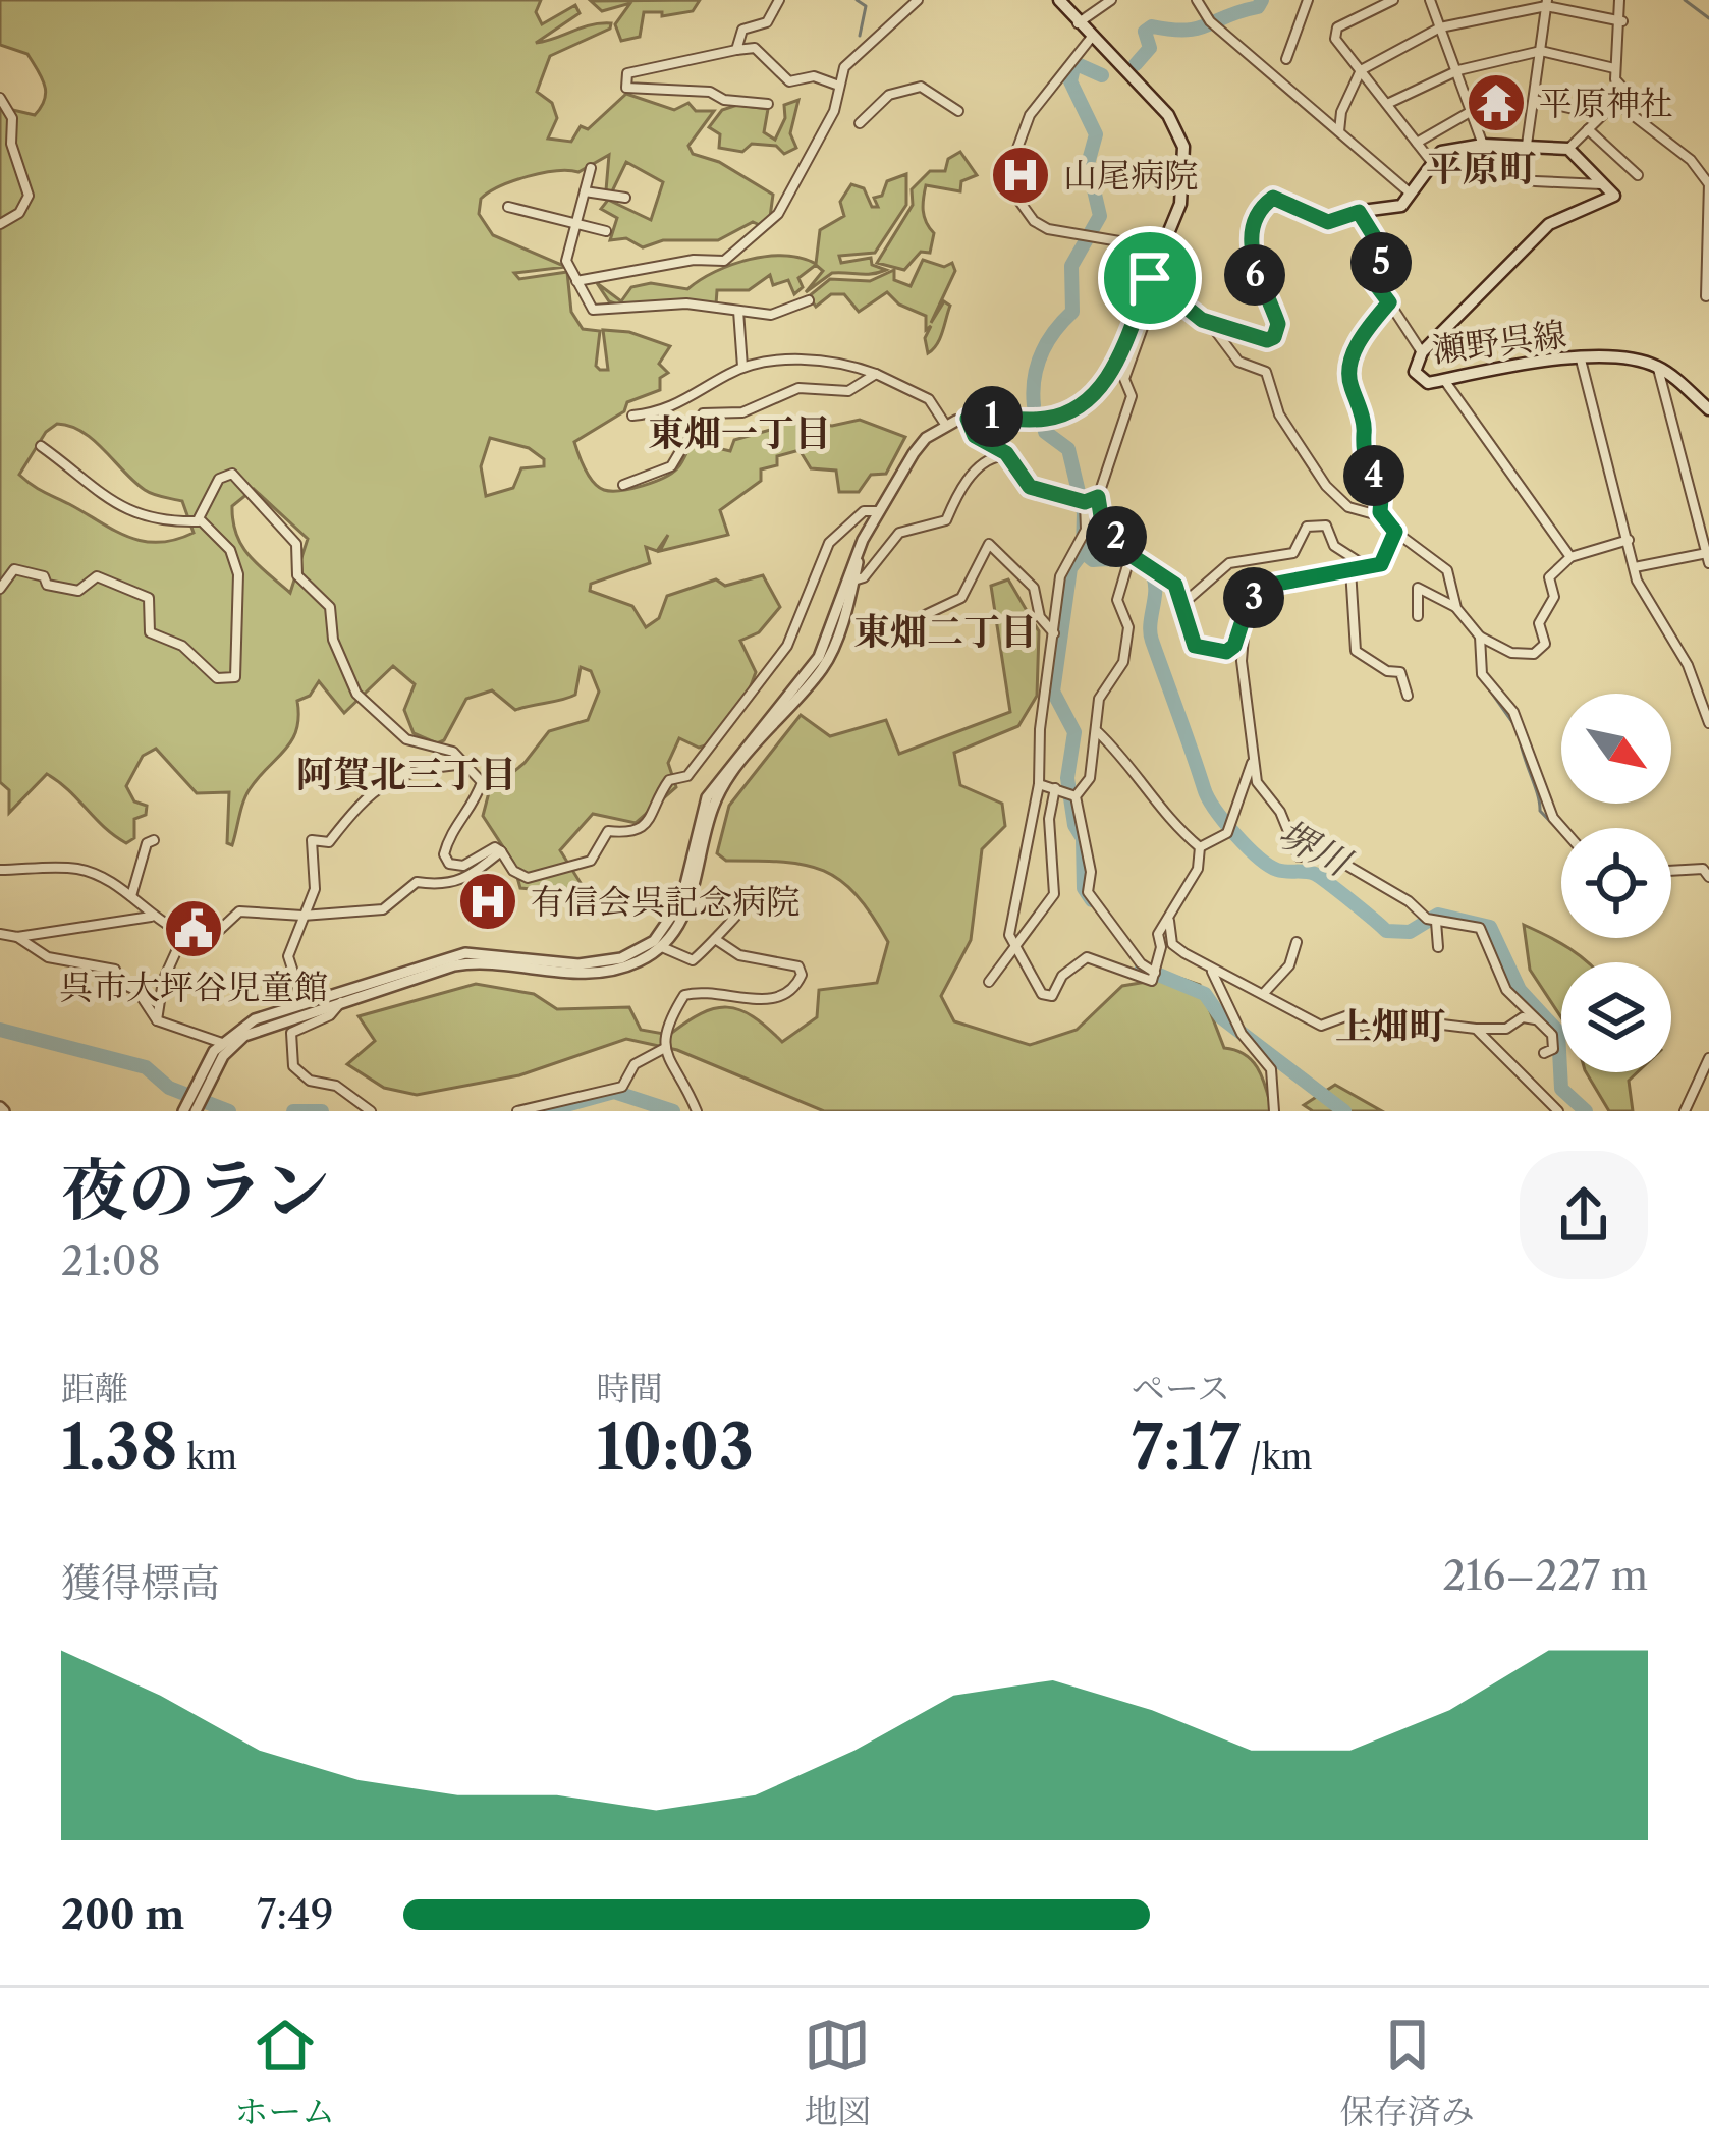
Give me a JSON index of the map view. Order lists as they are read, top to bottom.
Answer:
{
  "streets": {
    "main road": ["瀬野呉線"]
  },
  "districts": [
    "平原町",
    "東畑一丁目",
    "東畑二丁目",
    "阿賀北三丁目",
    "上畑町"
  ],
  "water": ["堺川"],
  "places": {
    "temple": ["平原神社"],
    "hospital": ["山尾病院", "有信会呉記念病院"],
    "public building": ["呉市大坪谷児童館"]
  },
  "north": "bottom right",
  "page": {
    "pins": [
      "5",
      "6",
      "1",
      "4",
      "2",
      "3"
    ],
    "heading": ["夜のラン", "21:08"],
    "stats": [
      ["距離", "1.38 km"],
      ["時間", "10:03"],
      ["ペース", "7:17 /km"]
    ],
    "chart": ["獲得標高", "216–227 m"],
    "list": [
      {
        "name": "200 m",
        "note": "7:49"
      }
    ],
    "tabs": ["ホーム", "地図", "保存済み"]
  }
}
